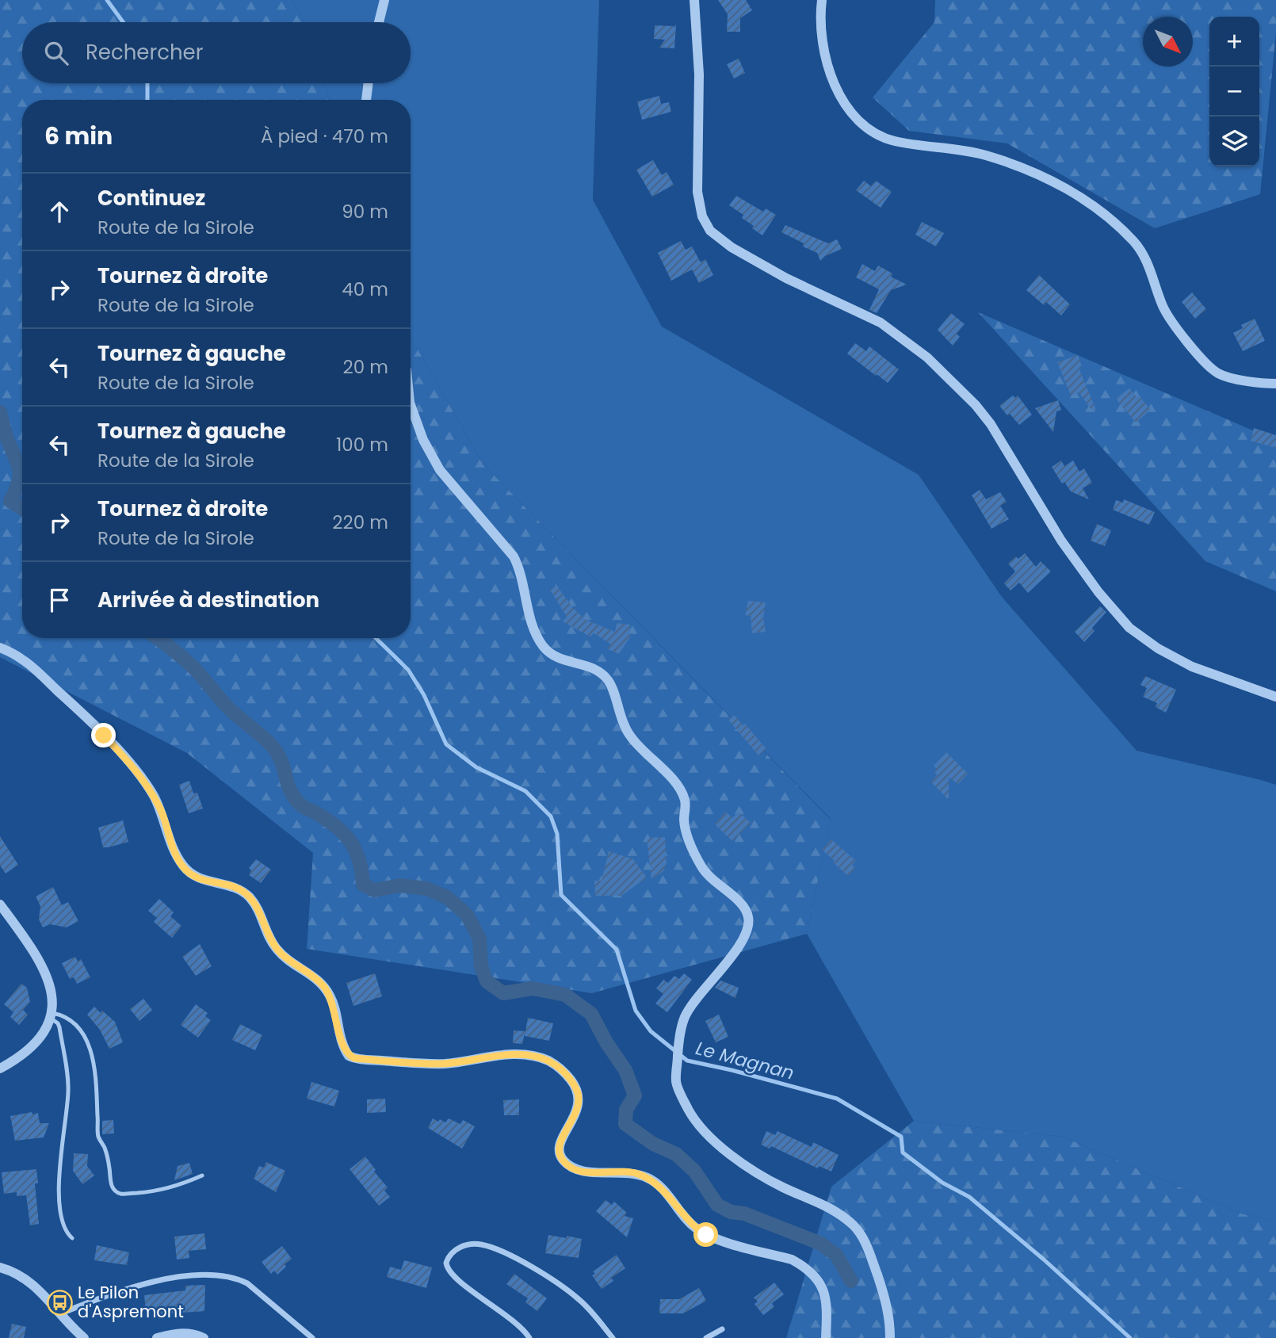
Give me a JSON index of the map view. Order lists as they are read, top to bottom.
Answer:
{
  "water": ["Le Magnan"],
  "places": {
    "bus stop": ["Le Pilon d'Aspremont"]
  },
  "north": "bottom right",
  "page": {
    "map_buttons": ["+", "−"],
    "search": "Rechercher",
    "heading": ["6 min", "À pied · 470 m"],
    "list": [
      ["Continuez", "Route de la Sirole", "90 m"],
      ["Tournez à droite", "Route de la Sirole", "40 m"],
      ["Tournez à gauche", "Route de la Sirole", "20 m"],
      ["Tournez à gauche", "Route de la Sirole", "100 m"],
      ["Tournez à droite", "Route de la Sirole", "220 m"],
      "Arrivée à destination"
    ]
  }
}
